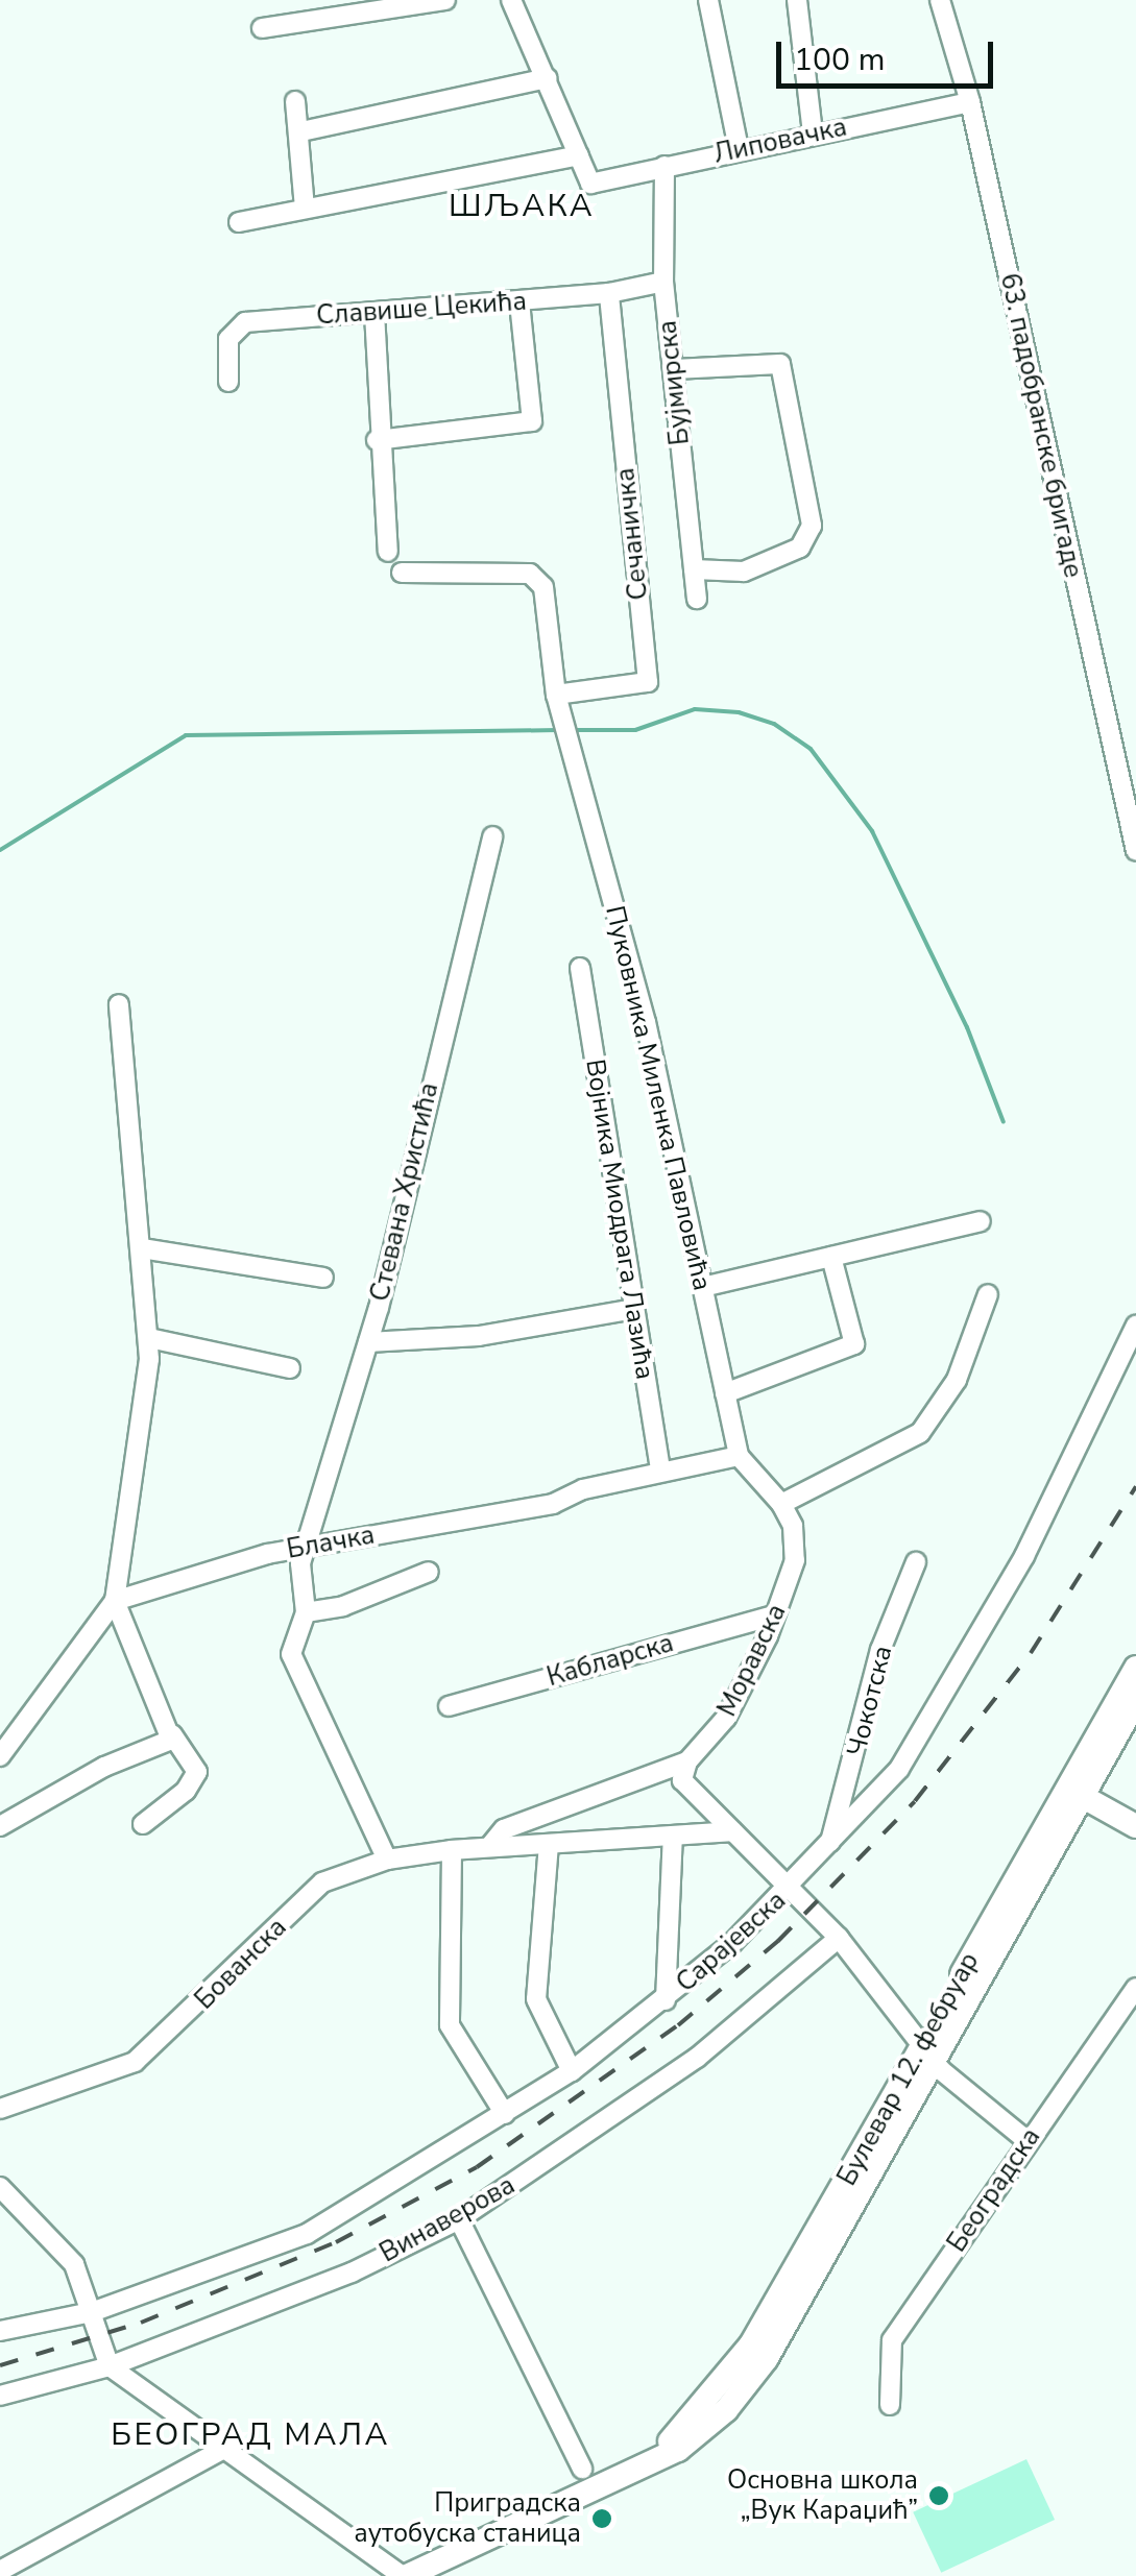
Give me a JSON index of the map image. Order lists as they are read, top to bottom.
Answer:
{
  "streets": {
    "main road": ["Булевар 12. фебруар"],
    "street": [
      "Липовачка",
      "Славише Цекића",
      "Бујмирска",
      "63. падобранске бригаде",
      "Сечаничка",
      "Пуковника Миленка Павловића",
      "Стевана Христића",
      "Војника Миодрага Лазића",
      "Блачка",
      "Кабларска",
      "Моравска",
      "Чокотска",
      "Сарајевска",
      "Бованска",
      "Београдска",
      "Винаверова"
    ]
  },
  "crossings": [
    ["Липовачка", "Бујмирска"],
    ["Липовачка", "63. падобранске бригаде"],
    ["Славише Цекића", "Бујмирска"],
    ["Славише Цекића", "Сечаничка"],
    ["Сечаничка", "Пуковника Миленка Павловића"],
    ["Пуковника Миленка Павловића", "Блачка"],
    ["Пуковника Миленка Павловића", "Моравска"],
    ["Стевана Христића", "Блачка"],
    ["Стевана Христића", "Бованска"],
    ["Војника Миодрага Лазића", "Блачка"],
    ["Блачка", "Моравска"],
    ["Кабларска", "Моравска"],
    ["Моравска", "Бованска"],
    ["Чокотска", "Сарајевска"]
  ],
  "districts": ["ШЉАКА", "БЕОГРАД МАЛА"],
  "places": ["Основна школа „Вук Караџић”", "Приградска аутобуска станица"],
  "scale_bar": "100 m"
}
